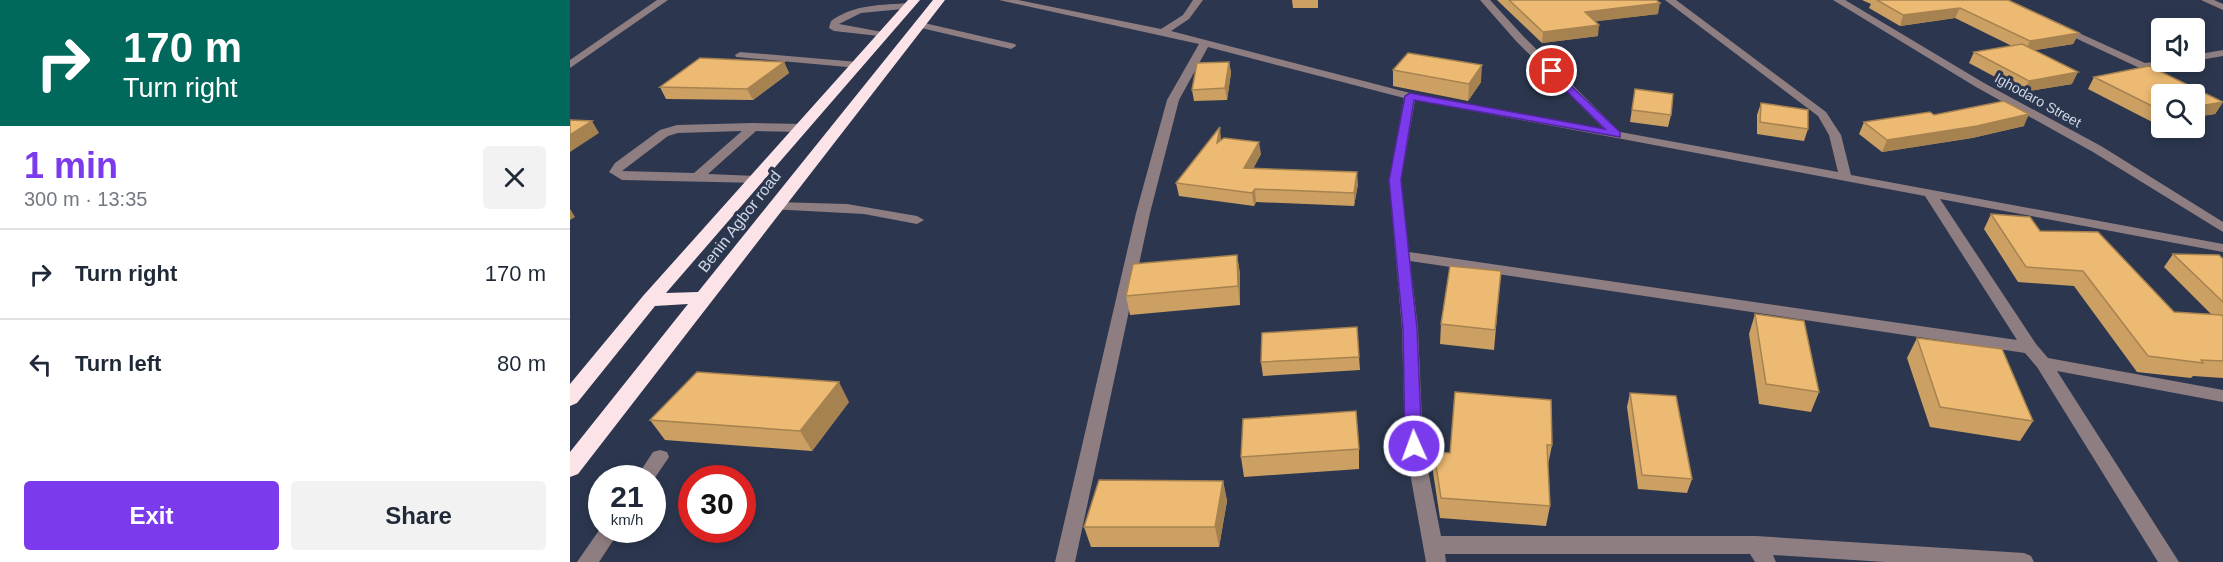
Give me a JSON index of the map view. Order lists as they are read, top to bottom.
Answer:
{
  "streets": {
    "highway": ["Benin Agbor road"],
    "street": ["Ighodaro Street"]
  },
  "page": {
    "turn": ["170 m", "Turn right"],
    "heading": ["1 min", "300 m · 13:35"],
    "list": [
      {
        "name": "Turn right",
        "value": "170 m"
      },
      {
        "name": "Turn left",
        "value": "80 m"
      }
    ],
    "speed": "21 km/h",
    "limit": "30",
    "buttons": ["Exit", "Share"]
  }
}
